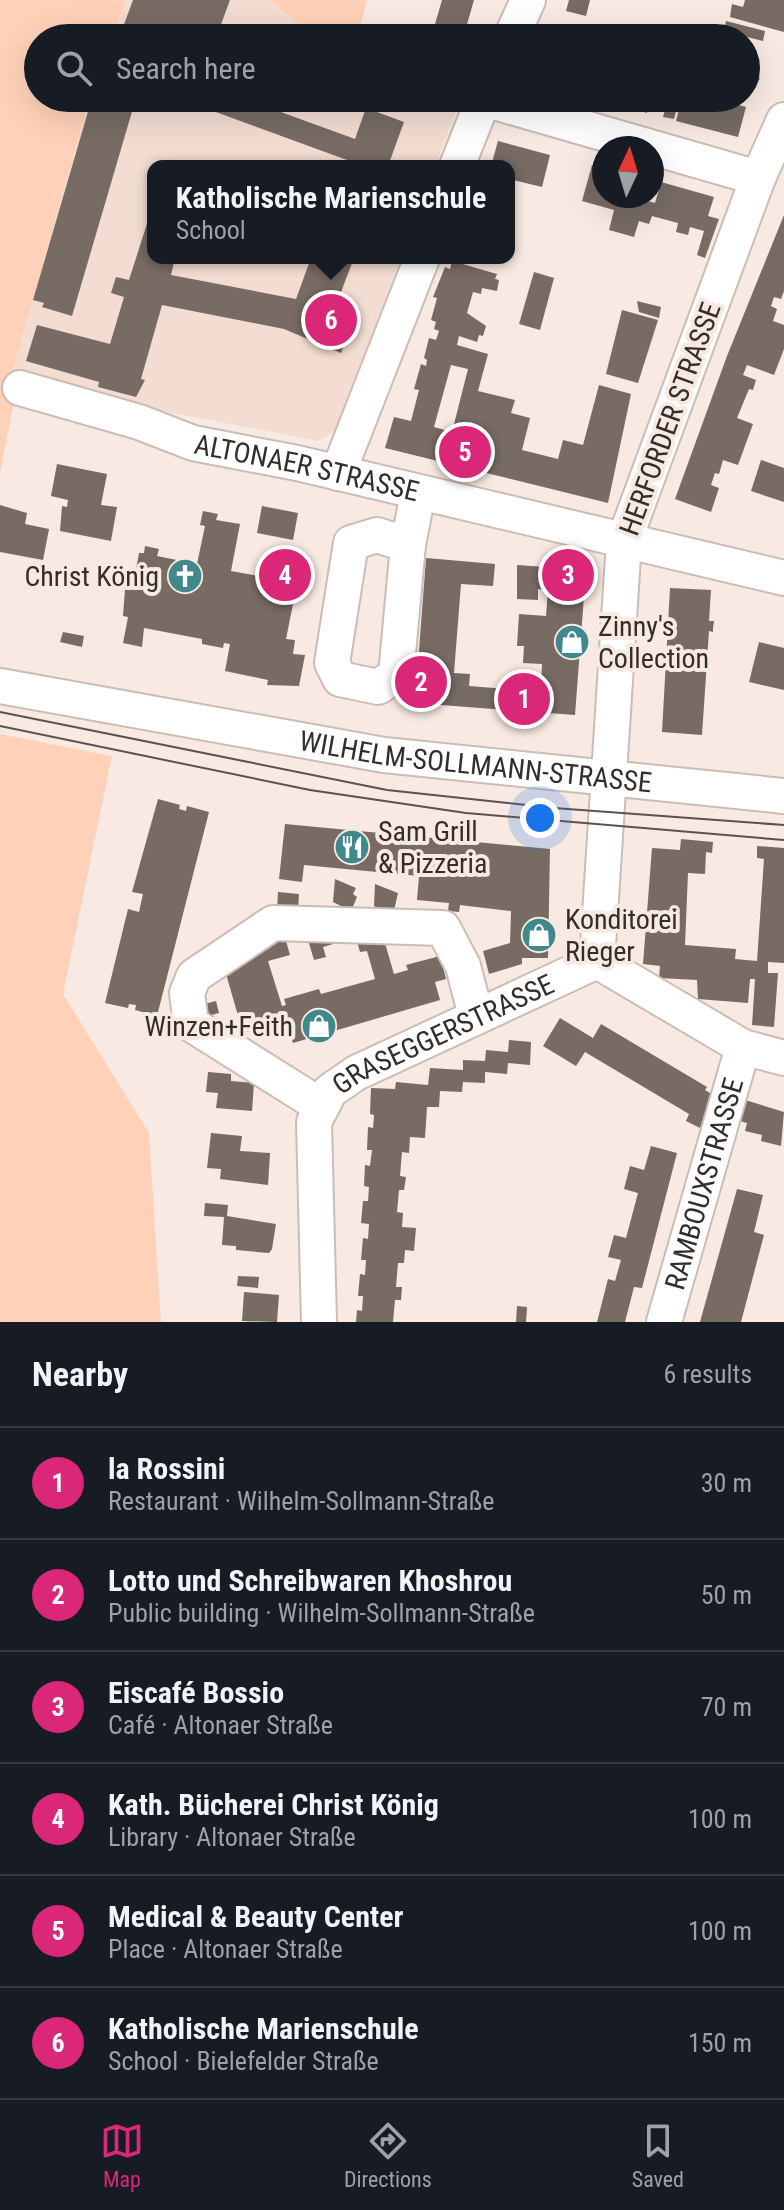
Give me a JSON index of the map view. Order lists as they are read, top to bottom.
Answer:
{
  "streets": {
    "street": [
      "HERFORDER STRASSE",
      "ALTONAER STRASSE",
      "WILHELM-SOLLMANN-STRASSE",
      "GRASEGGERSTRASSE",
      "RAMBOUXSTRASSE"
    ]
  },
  "crossings": [
    ["HERFORDER STRASSE", "ALTONAER STRASSE"],
    ["HERFORDER STRASSE", "WILHELM-SOLLMANN-STRASSE"],
    ["GRASEGGERSTRASSE", "RAMBOUXSTRASSE"]
  ],
  "places": {
    "church": ["Christ König"],
    "shop": ["Zinny's Collection", "Konditorei Rieger", "Winzen+Feith"],
    "restaurant": ["Sam Grill & Pizzeria"]
  },
  "north": "top",
  "page": {
    "search": "Search here",
    "popup": ["Katholische Marienschule", "School"],
    "pins": [
      "6",
      "5",
      "3",
      "4",
      "2",
      "1"
    ],
    "heading": ["Nearby", "6 results"],
    "list": [
      {
        "mark": "1",
        "name": "la Rossini",
        "note": "Restaurant · Wilhelm-Sollmann-Straße",
        "value": "30 m"
      },
      {
        "mark": "2",
        "name": "Lotto und Schreibwaren Khoshrou",
        "note": "Public building · Wilhelm-Sollmann-Straße",
        "value": "50 m"
      },
      {
        "mark": "3",
        "name": "Eiscafé Bossio",
        "note": "Café · Altonaer Straße",
        "value": "70 m"
      },
      {
        "mark": "4",
        "name": "Kath. Bücherei Christ König",
        "note": "Library · Altonaer Straße",
        "value": "100 m"
      },
      {
        "mark": "5",
        "name": "Medical & Beauty Center",
        "note": "Place · Altonaer Straße",
        "value": "100 m"
      },
      {
        "mark": "6",
        "name": "Katholische Marienschule",
        "note": "School · Bielefelder Straße",
        "value": "150 m"
      }
    ],
    "nav": ["Map", "Directions", "Saved"]
  }
}
